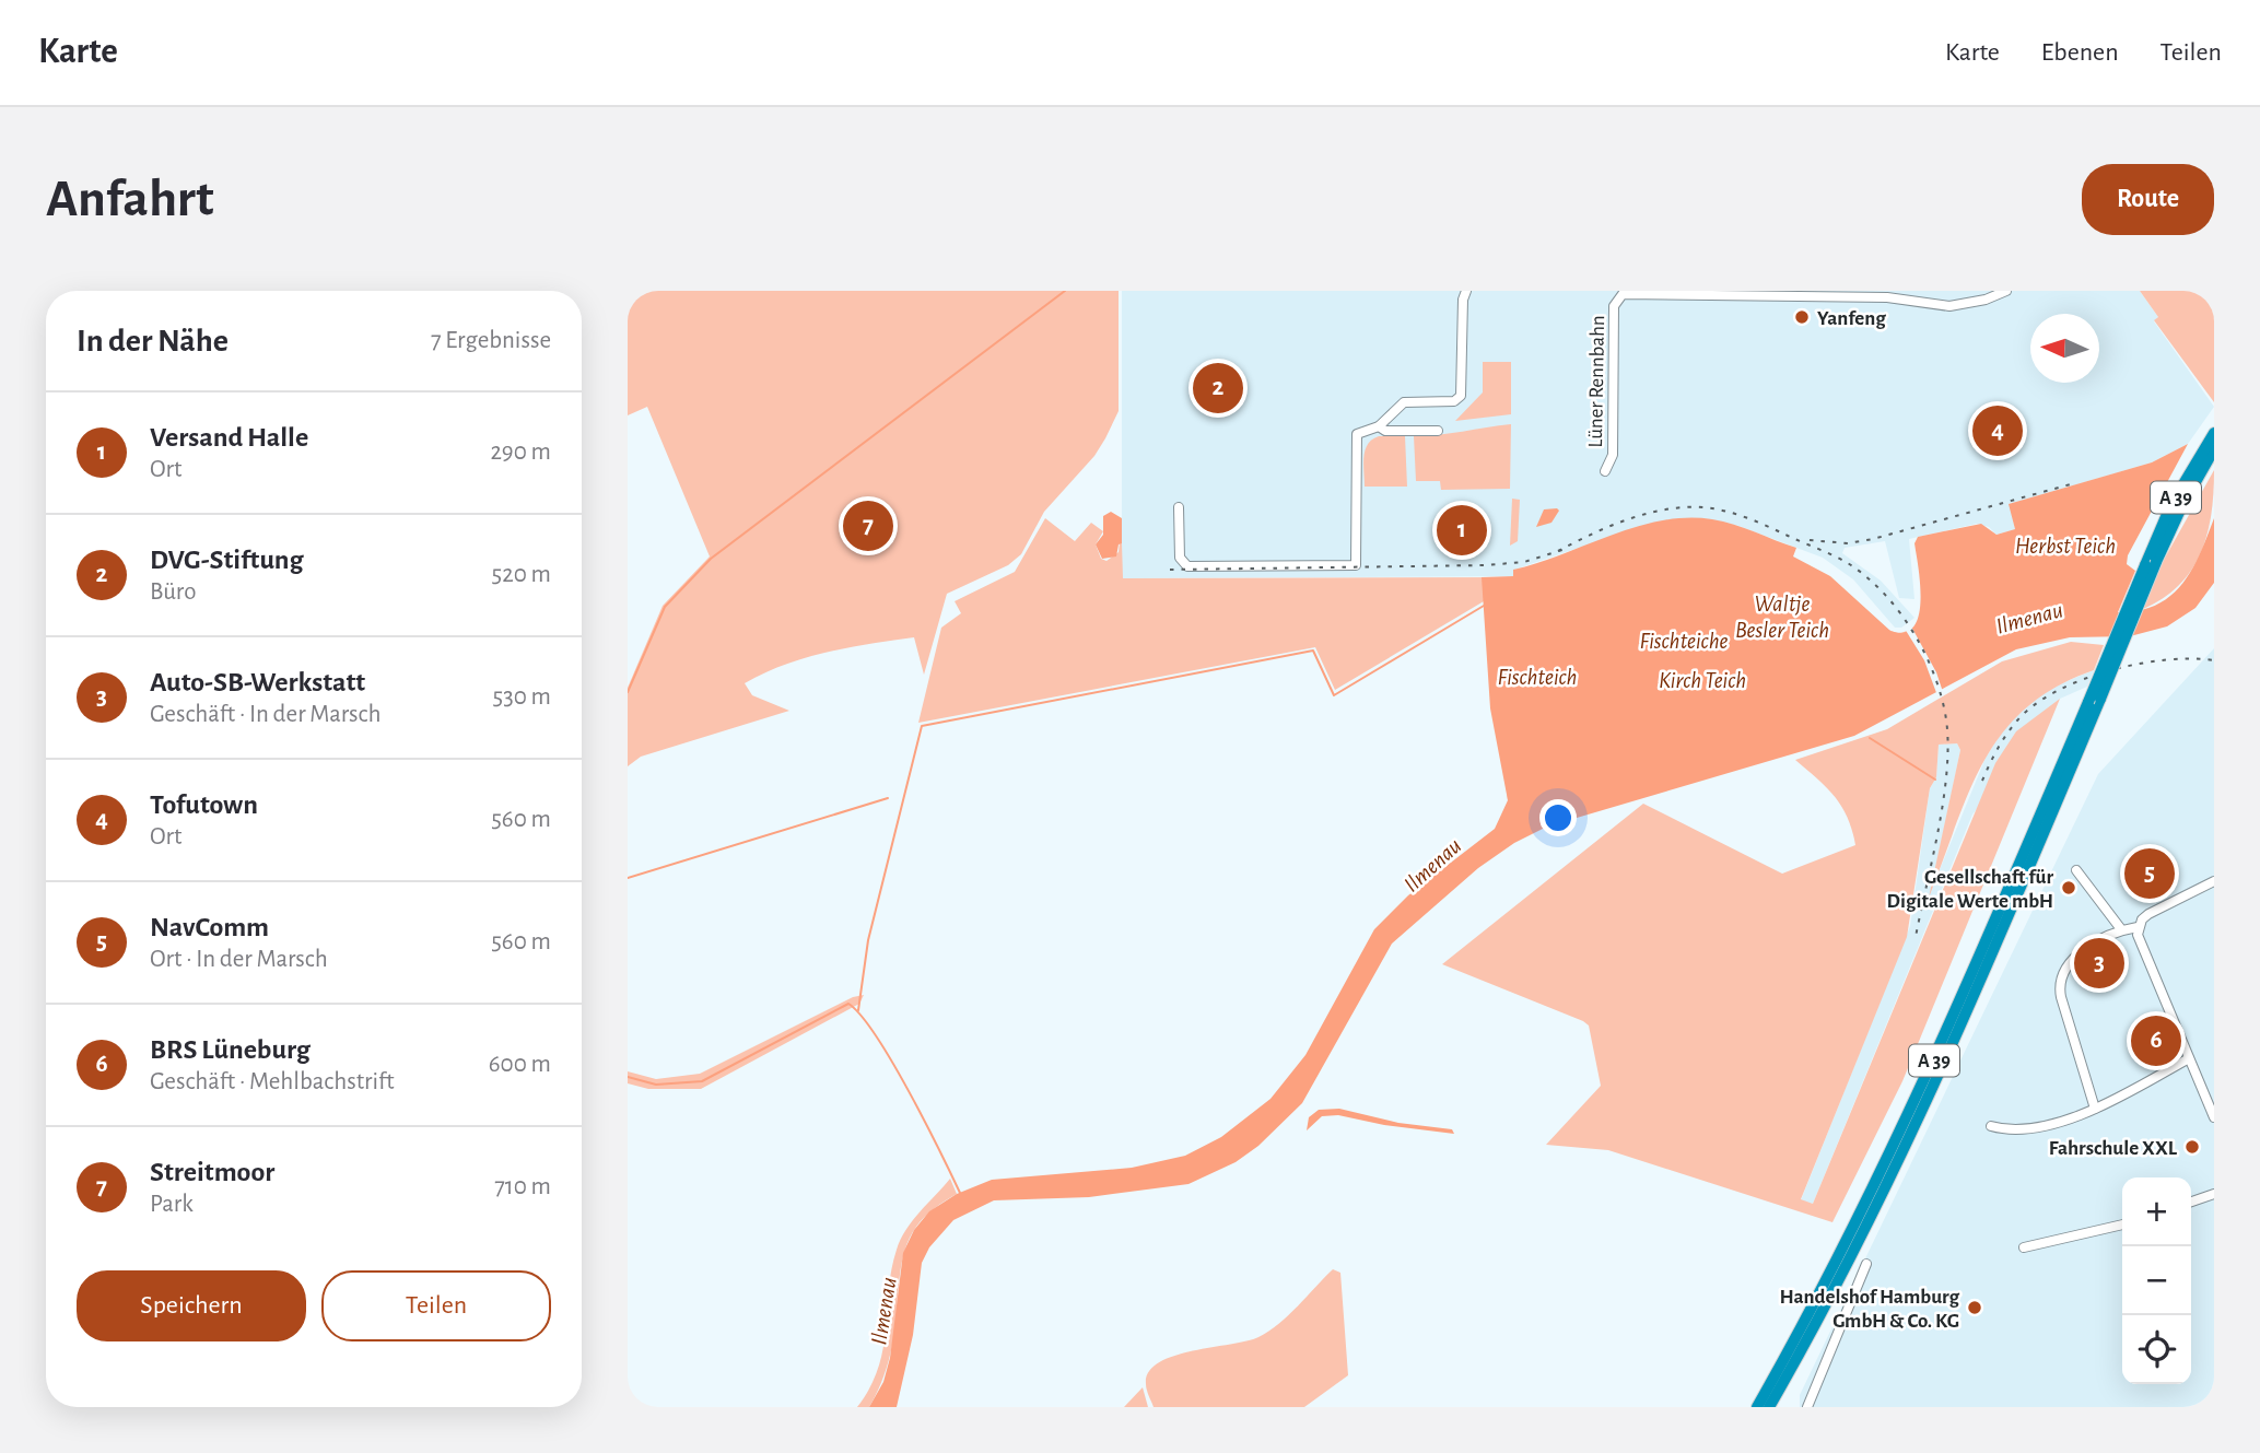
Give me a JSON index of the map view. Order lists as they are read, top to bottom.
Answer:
{
  "streets": {
    "highway": ["A 39"],
    "street": ["Lüner Rennbahn"]
  },
  "water": [
    "Herbst Teich",
    "Waltje Besler Teich",
    "Ilmenau",
    "Fischteiche",
    "Fischteich",
    "Kirch Teich"
  ],
  "places": [
    "Yanfeng",
    "Gesellschaft für Digitale Werte mbH",
    "Fahrschule XXL",
    "Handelshof Hamburg GmbH & Co. KG"
  ],
  "north": "left",
  "page": {
    "header": "Karte",
    "nav": ["Karte", "Ebenen", "Teilen"],
    "buttons": [
      "Route",
      ["Speichern", "Teilen"]
    ],
    "title": "Anfahrt",
    "heading": ["In der Nähe", "7 Ergebnisse"],
    "pins": [
      "2",
      "4",
      "7",
      "1",
      "5",
      "3",
      "6"
    ],
    "list": [
      {
        "mark": "1",
        "name": "Versand Halle",
        "note": "Ort",
        "value": "290 m"
      },
      {
        "mark": "2",
        "name": "DVG-Stiftung",
        "note": "Büro",
        "value": "520 m"
      },
      {
        "mark": "3",
        "name": "Auto-SB-Werkstatt",
        "note": "Geschäft · In der Marsch",
        "value": "530 m"
      },
      {
        "mark": "4",
        "name": "Tofutown",
        "note": "Ort",
        "value": "560 m"
      },
      {
        "mark": "5",
        "name": "NavComm",
        "note": "Ort · In der Marsch",
        "value": "560 m"
      },
      {
        "mark": "6",
        "name": "BRS Lüneburg",
        "note": "Geschäft · Mehlbachstrift",
        "value": "600 m"
      },
      {
        "mark": "7",
        "name": "Streitmoor",
        "note": "Park",
        "value": "710 m"
      }
    ],
    "map_buttons": ["+", "−"]
  }
}
